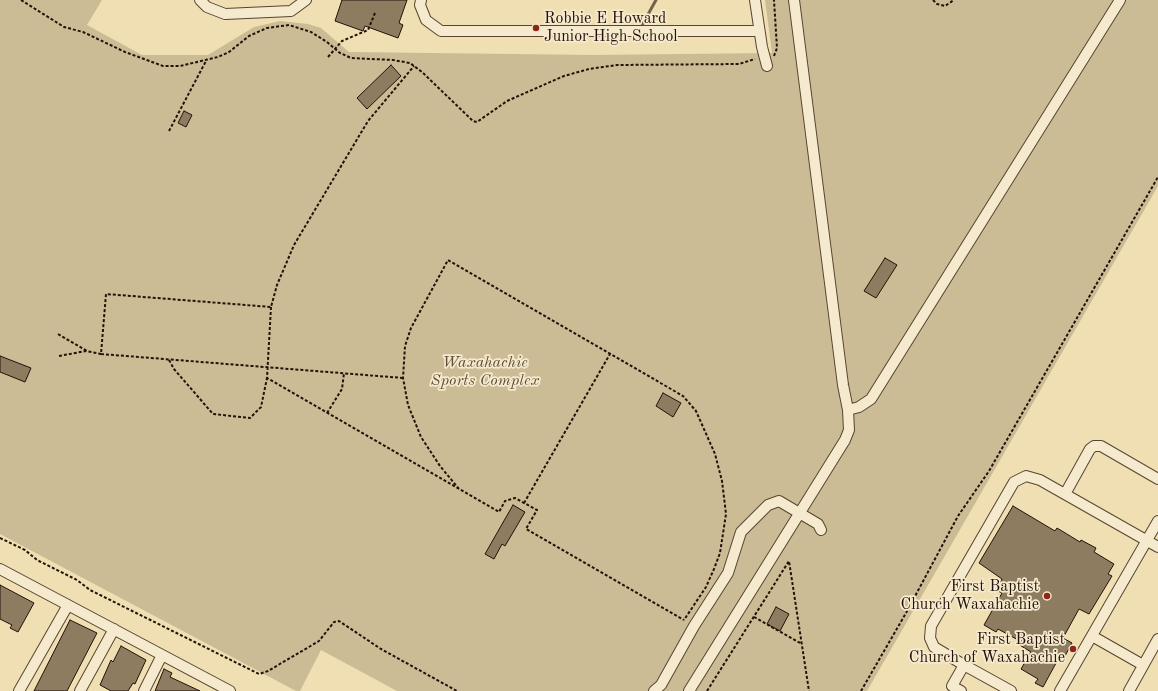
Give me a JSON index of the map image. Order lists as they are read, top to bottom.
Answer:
{
  "parks": ["Waxahachie Sports Complex"],
  "places": ["Robbie E Howard Junior High School", "First Baptist Church Waxahachie", "First Baptist Church of Waxahachie"]
}
